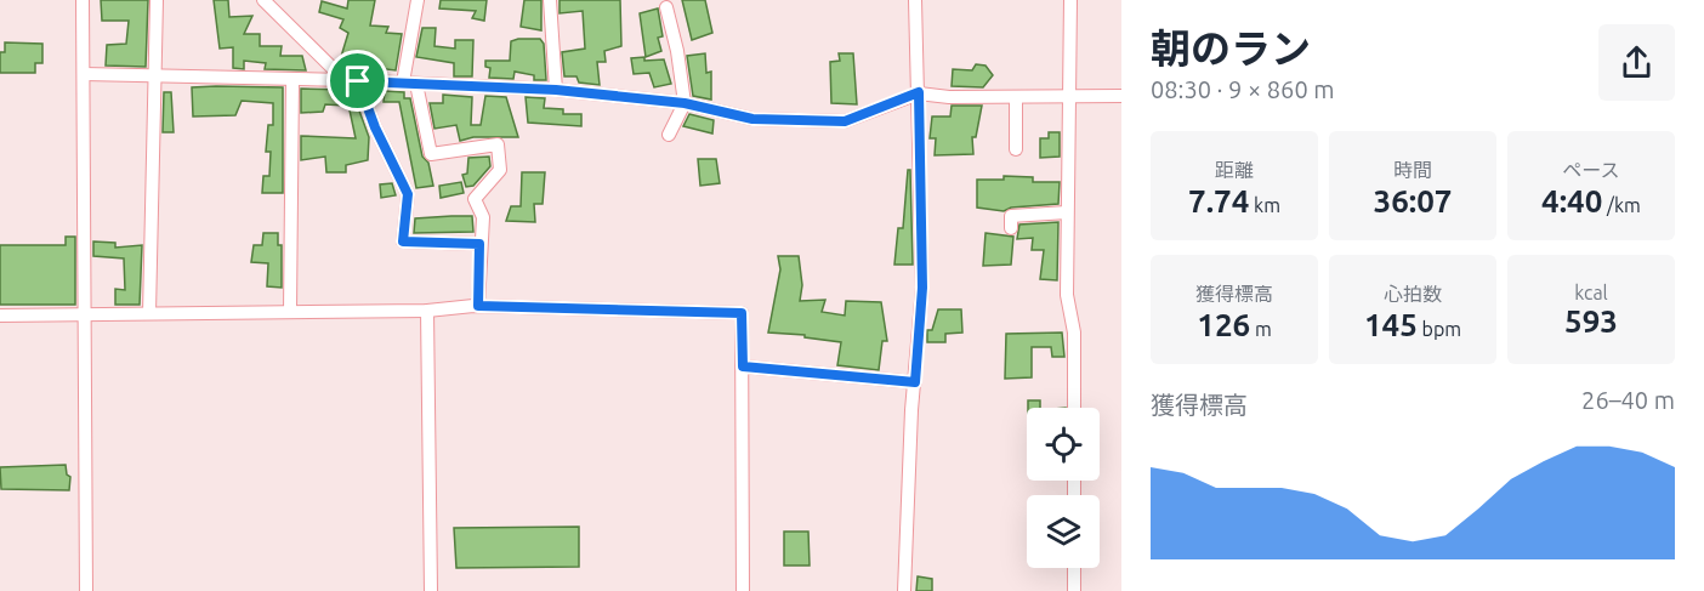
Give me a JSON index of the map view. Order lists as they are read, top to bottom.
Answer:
{
  "page": {
    "heading": ["朝のラン", "08:30 · 9 × 860 m"],
    "stats": [
      ["距離", "7.74 km"],
      ["時間", "36:07"],
      ["ペース", "4:40 /km"],
      ["獲得標高", "126 m"],
      ["心拍数", "145 bpm"],
      ["kcal", "593"]
    ],
    "chart": ["獲得標高", "26–40 m"]
  }
}
